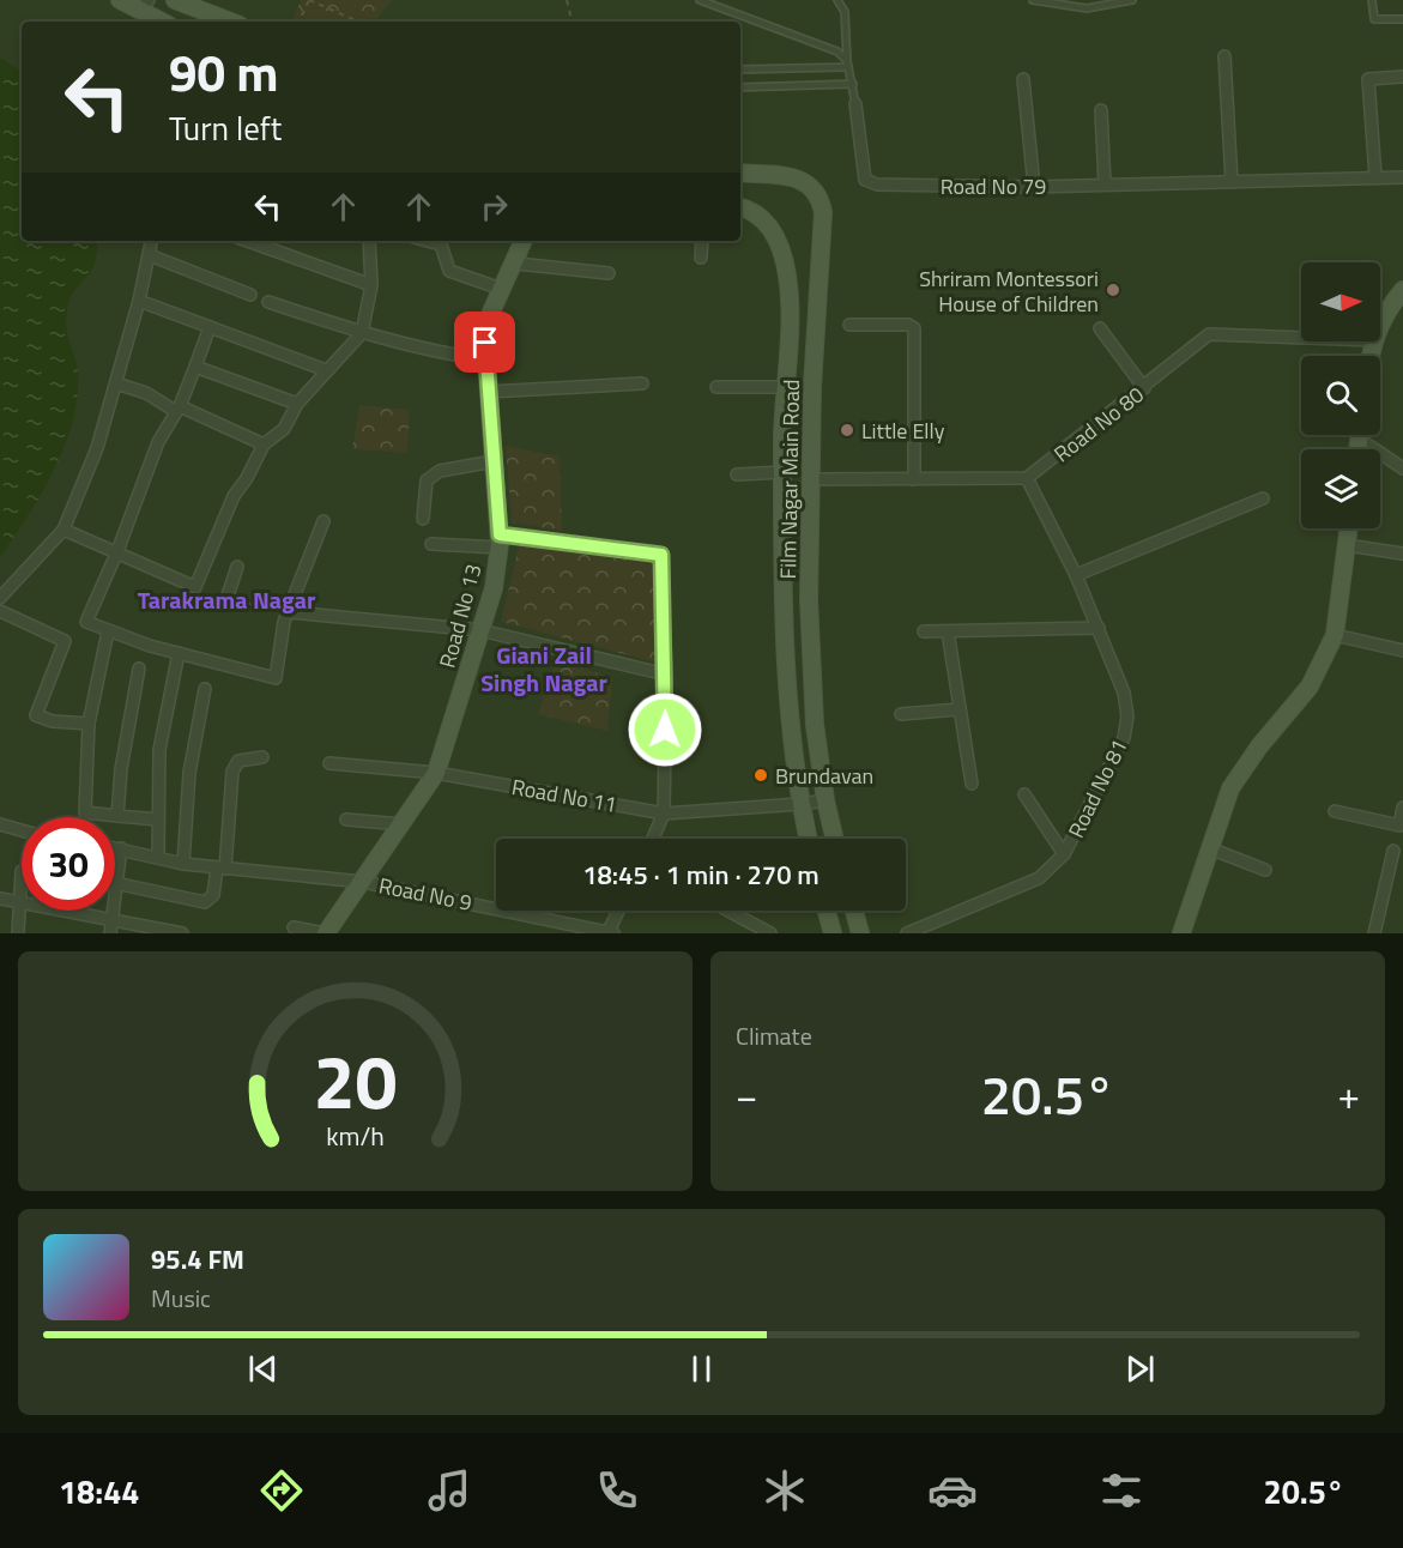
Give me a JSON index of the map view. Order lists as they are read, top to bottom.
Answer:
{
  "streets": {
    "main road": ["Film Nagar Main Road", "Road No 13"],
    "street": [
      "Road No 79",
      "Road No 80",
      "Road No 81",
      "Road No 11",
      "Road No 9"
    ]
  },
  "crossings": [
    ["Road No 80", "Road No 81"],
    ["Film Nagar Main Road", "Road No 11"],
    ["Road No 13", "Road No 11"],
    ["Road No 13", "Road No 9"]
  ],
  "districts": ["Tarakrama Nagar", "Giani Zail Singh Nagar"],
  "places": ["Shriram Montessori House of Children", "Little Elly", "Brundavan"],
  "north": "right",
  "page": {
    "turn": ["90 m", "Turn left"],
    "limit": "30",
    "trip": "18:45 · 1 min · 270 m",
    "tile": "Climate",
    "heat": ["−", "20.5°", "+"],
    "song": ["95.4 FM", "Music"],
    "tabs": ["18:44", "20.5°"],
    "gauge": ["20", "km/h"]
  }
}
